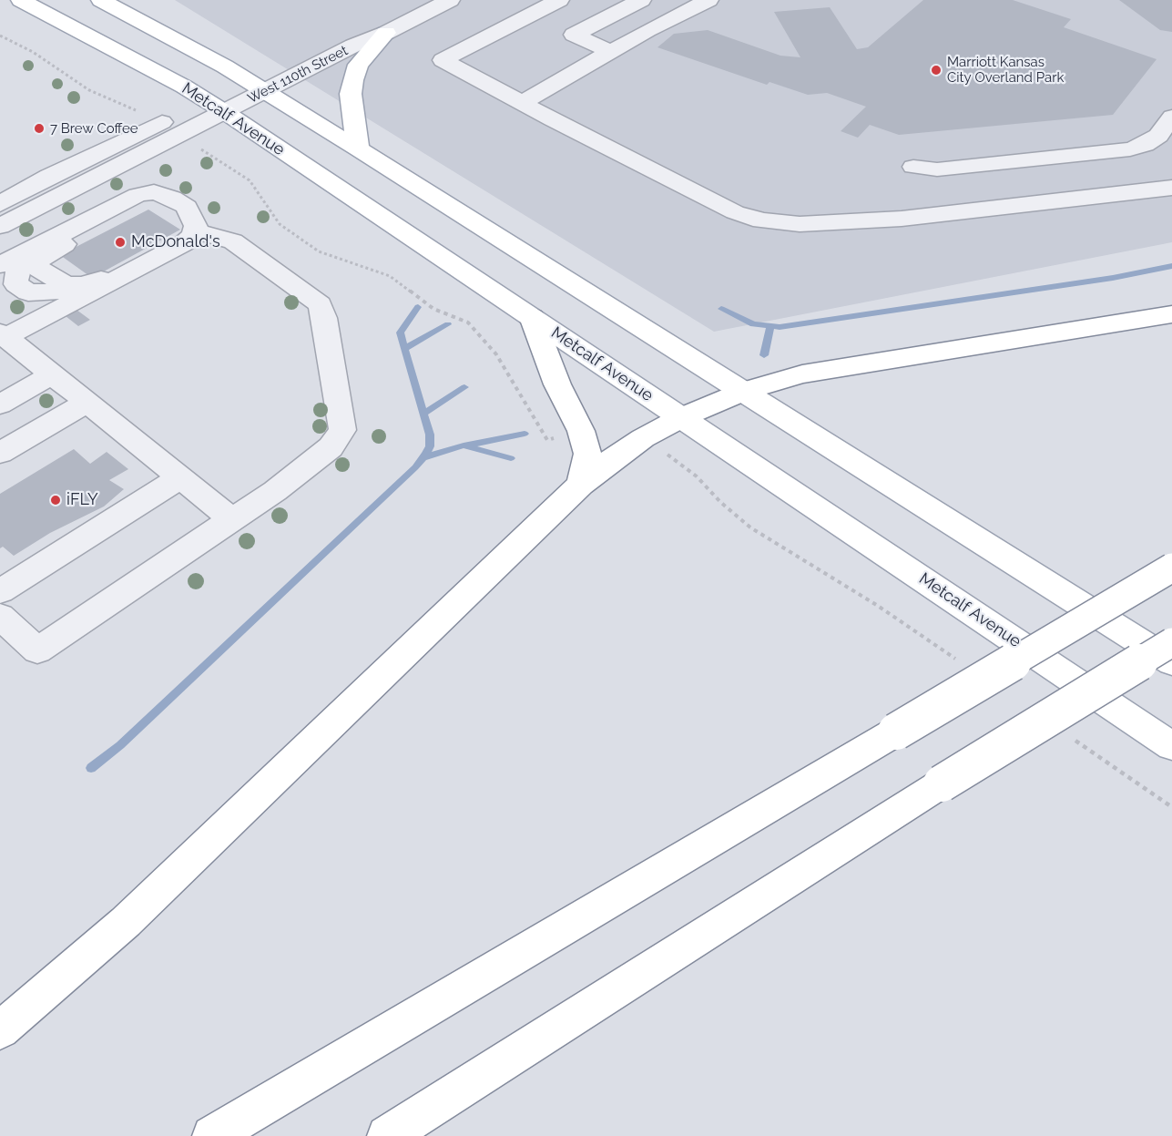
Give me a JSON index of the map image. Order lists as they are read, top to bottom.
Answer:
{
  "streets": {
    "main road": ["Metcalf Avenue"],
    "street": ["West 110th Street"]
  },
  "crossings": [
    ["West 110th Street", "Metcalf Avenue"]
  ],
  "places": [
    "Marriott Kansas City Overland Park",
    "7 Brew Coffee",
    "McDonald's",
    "iFLY"
  ]
}
